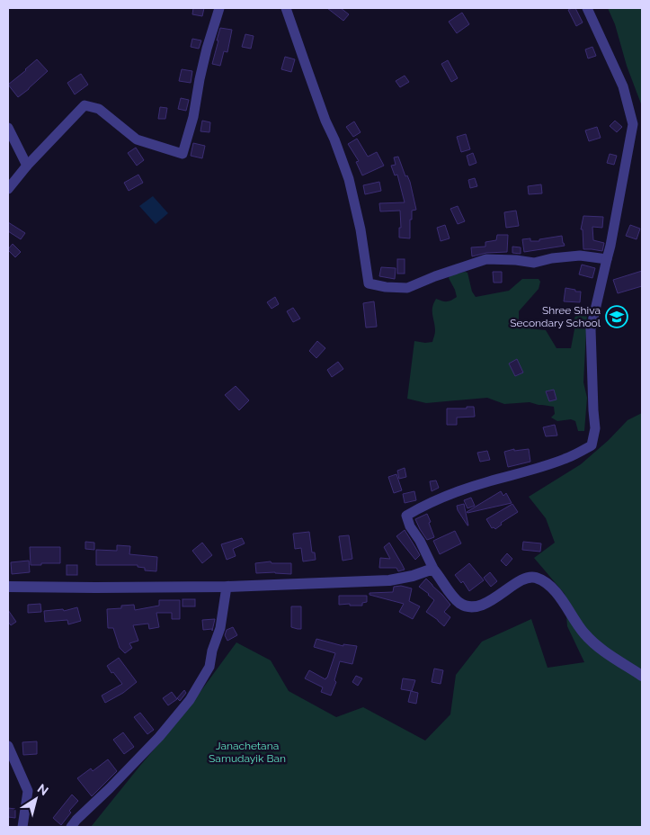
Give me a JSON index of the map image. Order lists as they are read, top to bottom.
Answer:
{
  "parks": ["Janachetana Samudayik Ban"],
  "places": {
    "school or university": ["Shree Shiva Secondary School"]
  },
  "north": "top right"
}
